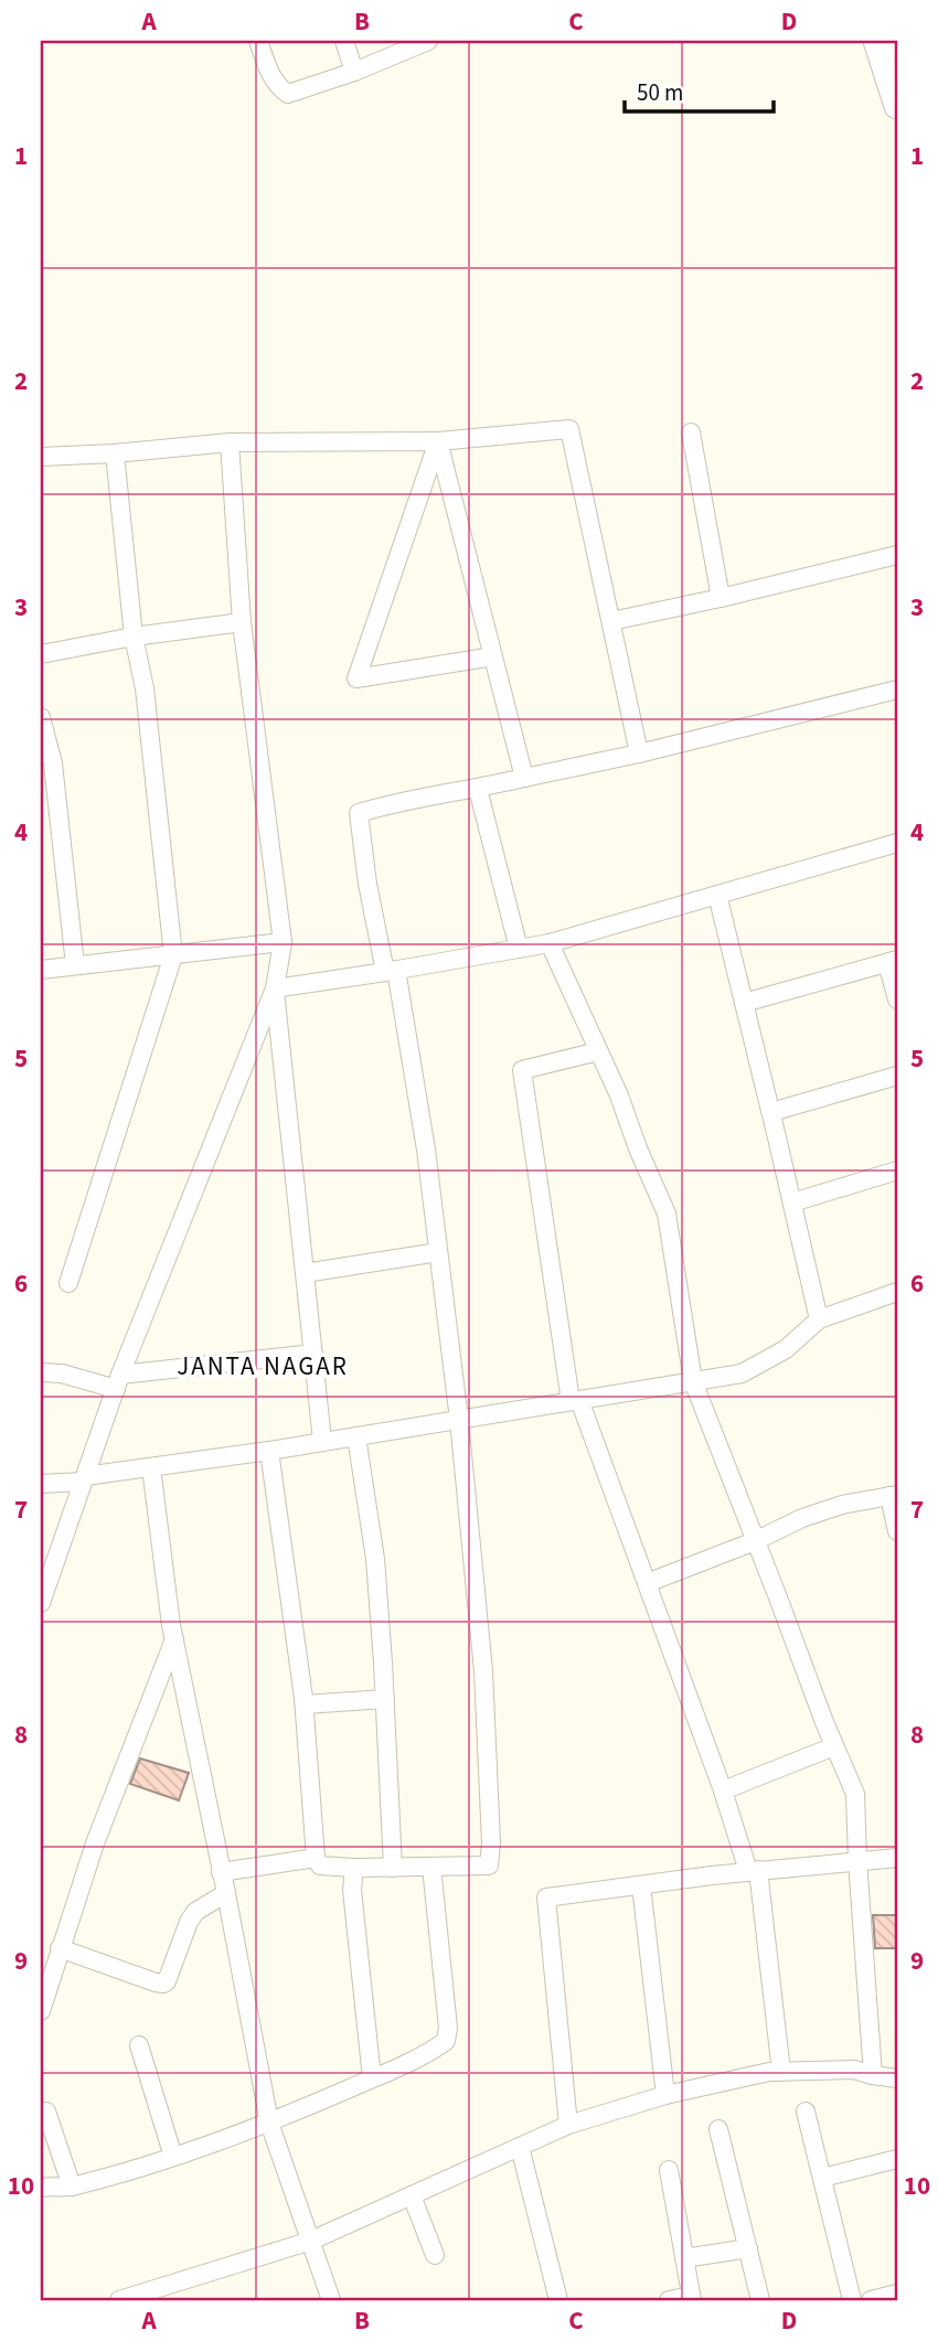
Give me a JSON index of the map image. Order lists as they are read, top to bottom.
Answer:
{
  "districts": ["JANTA NAGAR"],
  "scale_bar": "50 m",
  "grid": {
    "columns": [
      "A",
      "B",
      "C",
      "D"
    ],
    "rows": [
      "1",
      "2",
      "3",
      "4",
      "5",
      "6",
      "7",
      "8",
      "9",
      "10"
    ]
  }
}
